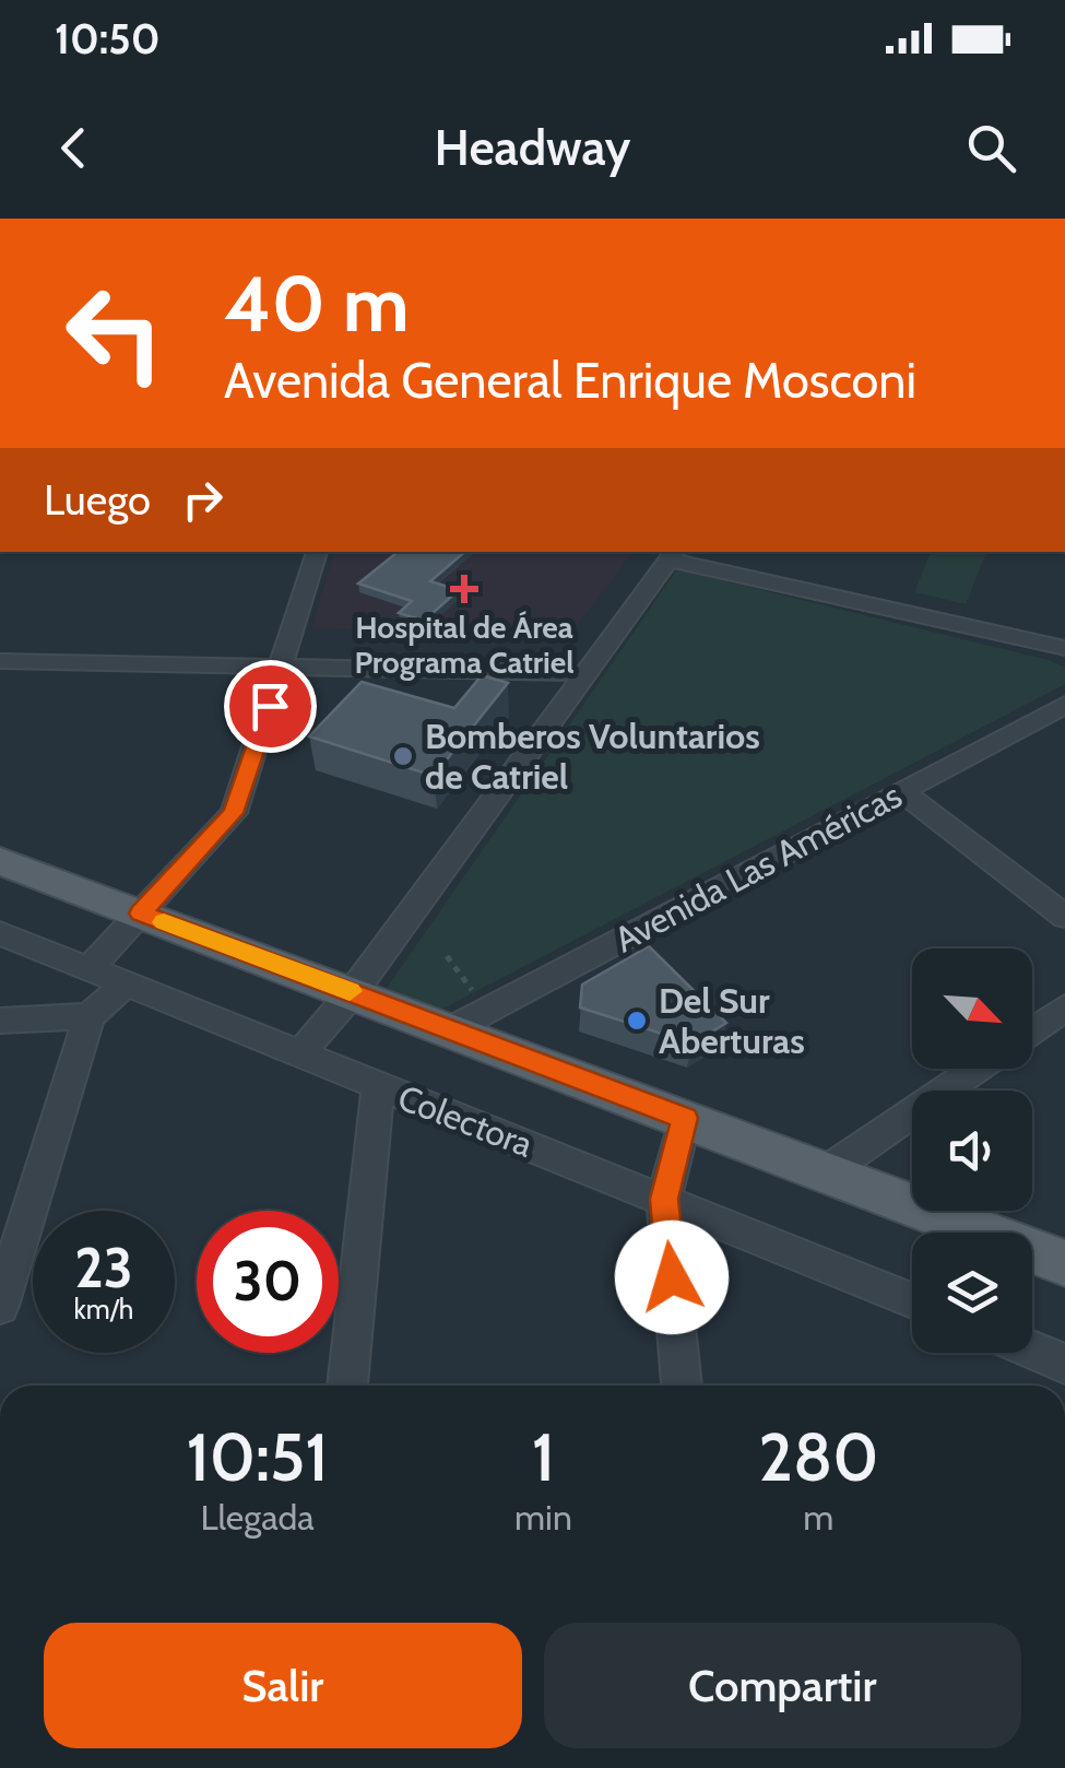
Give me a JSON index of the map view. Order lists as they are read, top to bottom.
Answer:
{
  "streets": {
    "street": ["Avenida Las Américas", "Colectora"]
  },
  "places": {
    "health": ["Hospital de Área Programa Catriel"],
    "other": ["Bomberos Voluntarios de Catriel", "Del Sur Aberturas"]
  },
  "north": "bottom right",
  "page": {
    "status": "10:50",
    "header": "Headway",
    "turn": ["40 m", "Avenida General Enrique Mosconi"],
    "then": "Luego",
    "speed": "23 km/h",
    "limit": "30",
    "eta": [
      "10:51",
      "Llegada",
      "1",
      "min",
      "280",
      "m"
    ],
    "buttons": ["Salir", "Compartir"]
  }
}
